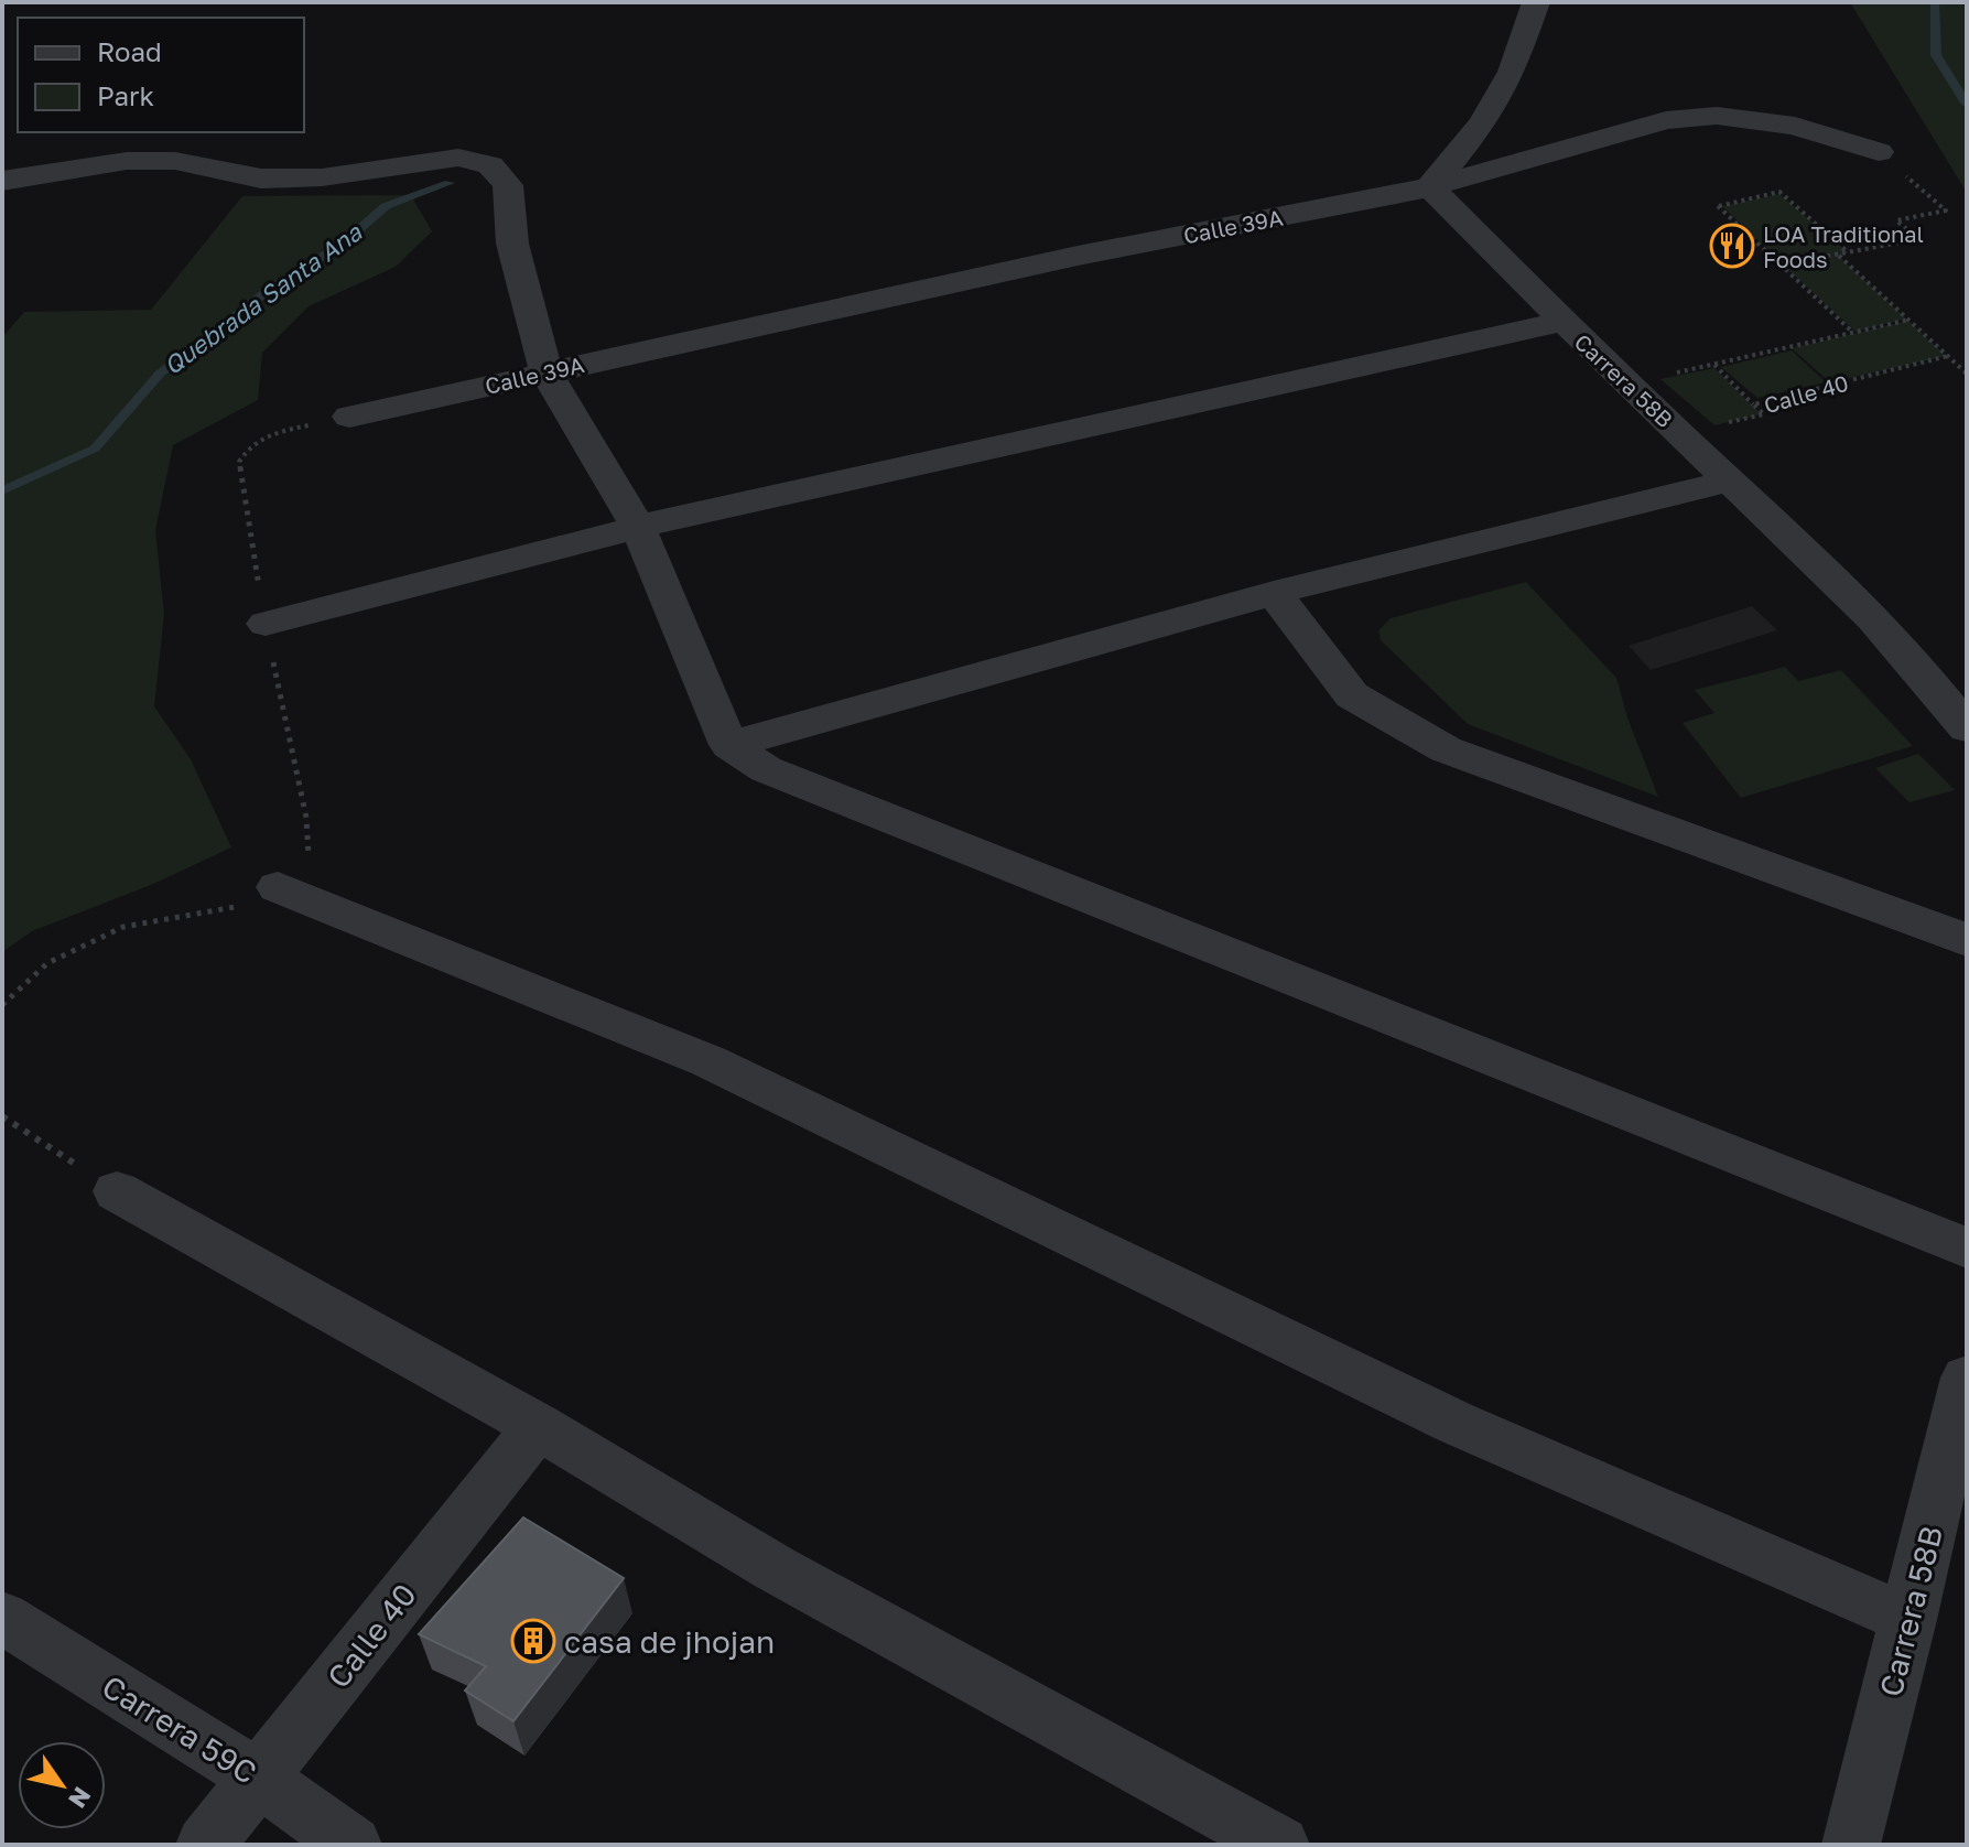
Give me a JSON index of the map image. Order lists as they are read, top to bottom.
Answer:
{
  "streets": {
    "street": [
      "Calle 39A",
      "Carrera 58B",
      "Calle 40",
      "Carrera 59C"
    ]
  },
  "crossings": [
    ["Calle 39A", "Carrera 58B"],
    ["Carrera 58B", "Calle 40"],
    ["Calle 40", "Carrera 59C"]
  ],
  "water": ["Quebrada Santa Ana"],
  "places": {
    "restaurant": ["LOA Traditional Foods"],
    "building": ["casa de jhojan"]
  },
  "legend": ["Road", "Park"],
  "north": "bottom right"
}
